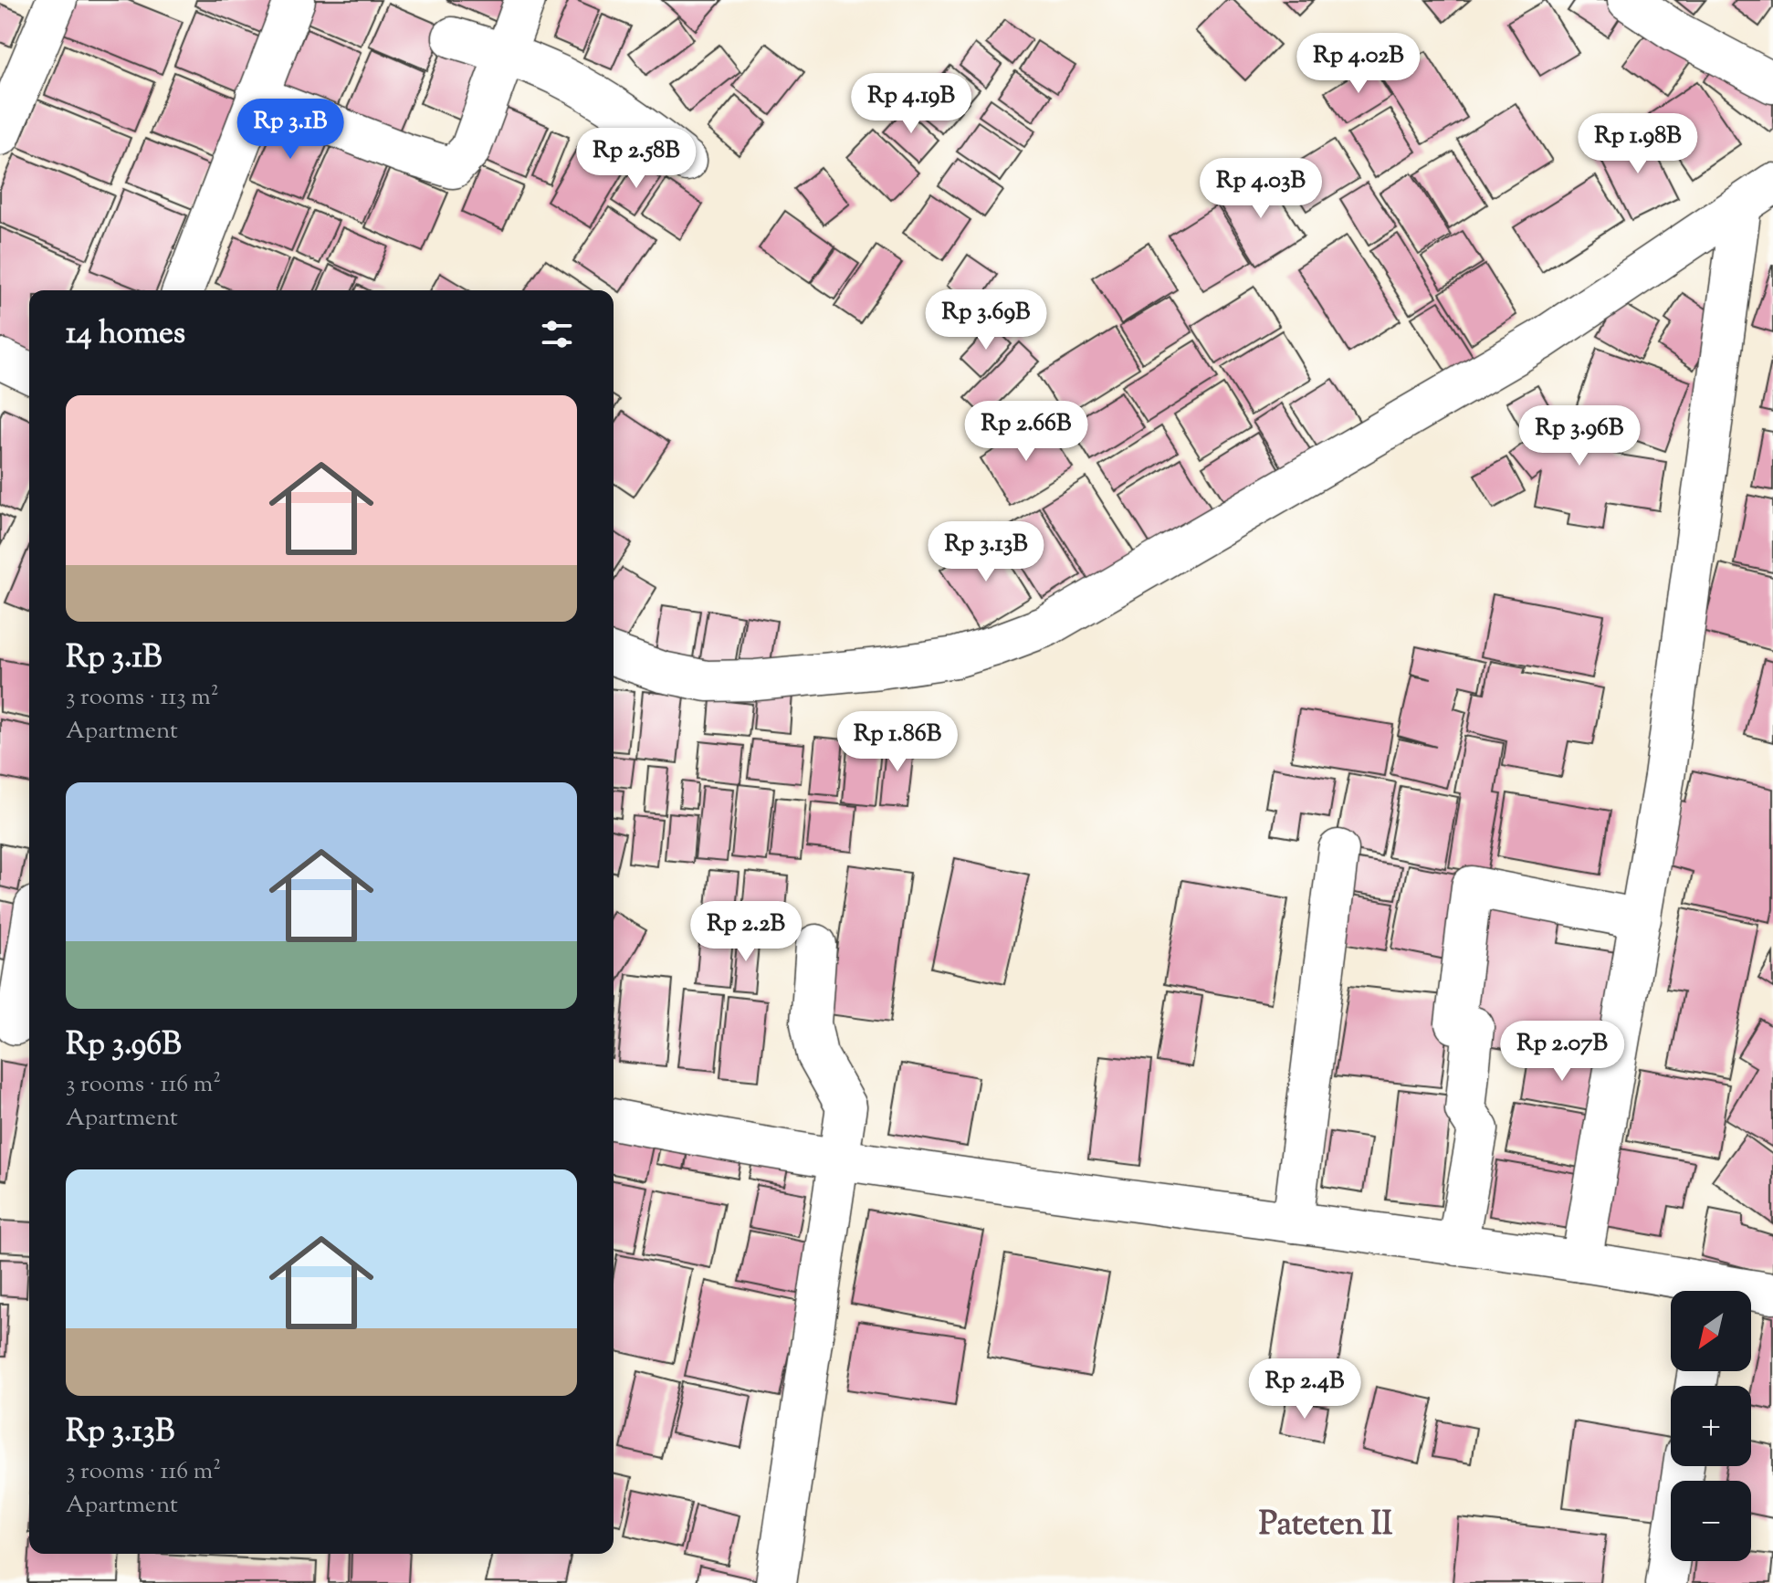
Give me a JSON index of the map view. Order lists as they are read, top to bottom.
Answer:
{
  "districts": ["Pateten II"],
  "north": "bottom left",
  "page": {
    "price": [
      "Rp 4.02B",
      "Rp 4.19B",
      "Rp 3.1B",
      "Rp 1.98B",
      "Rp 2.58B",
      "Rp 4.03B",
      "Rp 3.69B",
      "Rp 2.66B",
      "Rp 3.96B",
      "Rp 3.13B",
      "Rp 1.86B",
      "Rp 2.2B",
      "Rp 2.07B",
      "Rp 2.4B"
    ],
    "heading": "14 homes",
    "list": [
      {
        "name": "Rp 3.1B",
        "note": "3 rooms · 113 m² · Apartment"
      },
      {
        "name": "Rp 3.96B",
        "note": "3 rooms · 116 m² · Apartment"
      },
      {
        "name": "Rp 3.13B",
        "note": "3 rooms · 116 m² · Apartment"
      }
    ],
    "map_buttons": ["+", "−"]
  }
}
